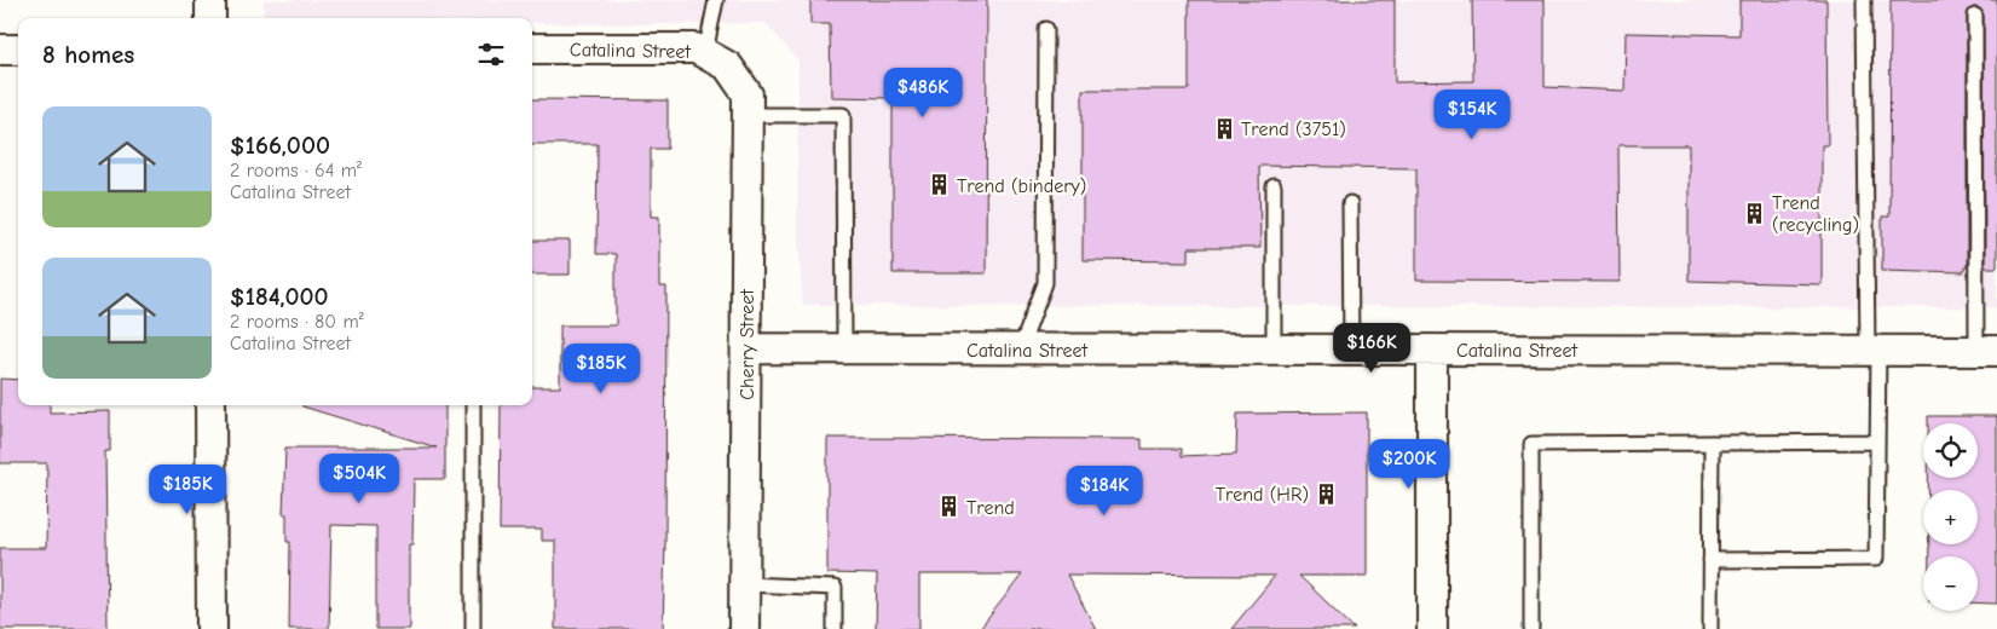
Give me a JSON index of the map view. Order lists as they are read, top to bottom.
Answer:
{
  "streets": {
    "street": ["Catalina Street", "Cherry Street"]
  },
  "crossings": [
    ["Catalina Street", "Cherry Street"]
  ],
  "places": {
    "building": [
      "Trend (3751)",
      "Trend (bindery)",
      "Trend (recycling)",
      "Trend (HR)",
      "Trend"
    ]
  },
  "page": {
    "heading": "8 homes",
    "price": [
      "$486K",
      "$154K",
      "$166K",
      "$185K",
      "$200K",
      "$504K",
      "$185K",
      "$184K"
    ],
    "list": [
      {
        "name": "$166,000",
        "note": "2 rooms · 64 m² · Catalina Street"
      },
      {
        "name": "$184,000",
        "note": "2 rooms · 80 m² · Catalina Street"
      }
    ],
    "map_buttons": ["+", "−"]
  }
}
